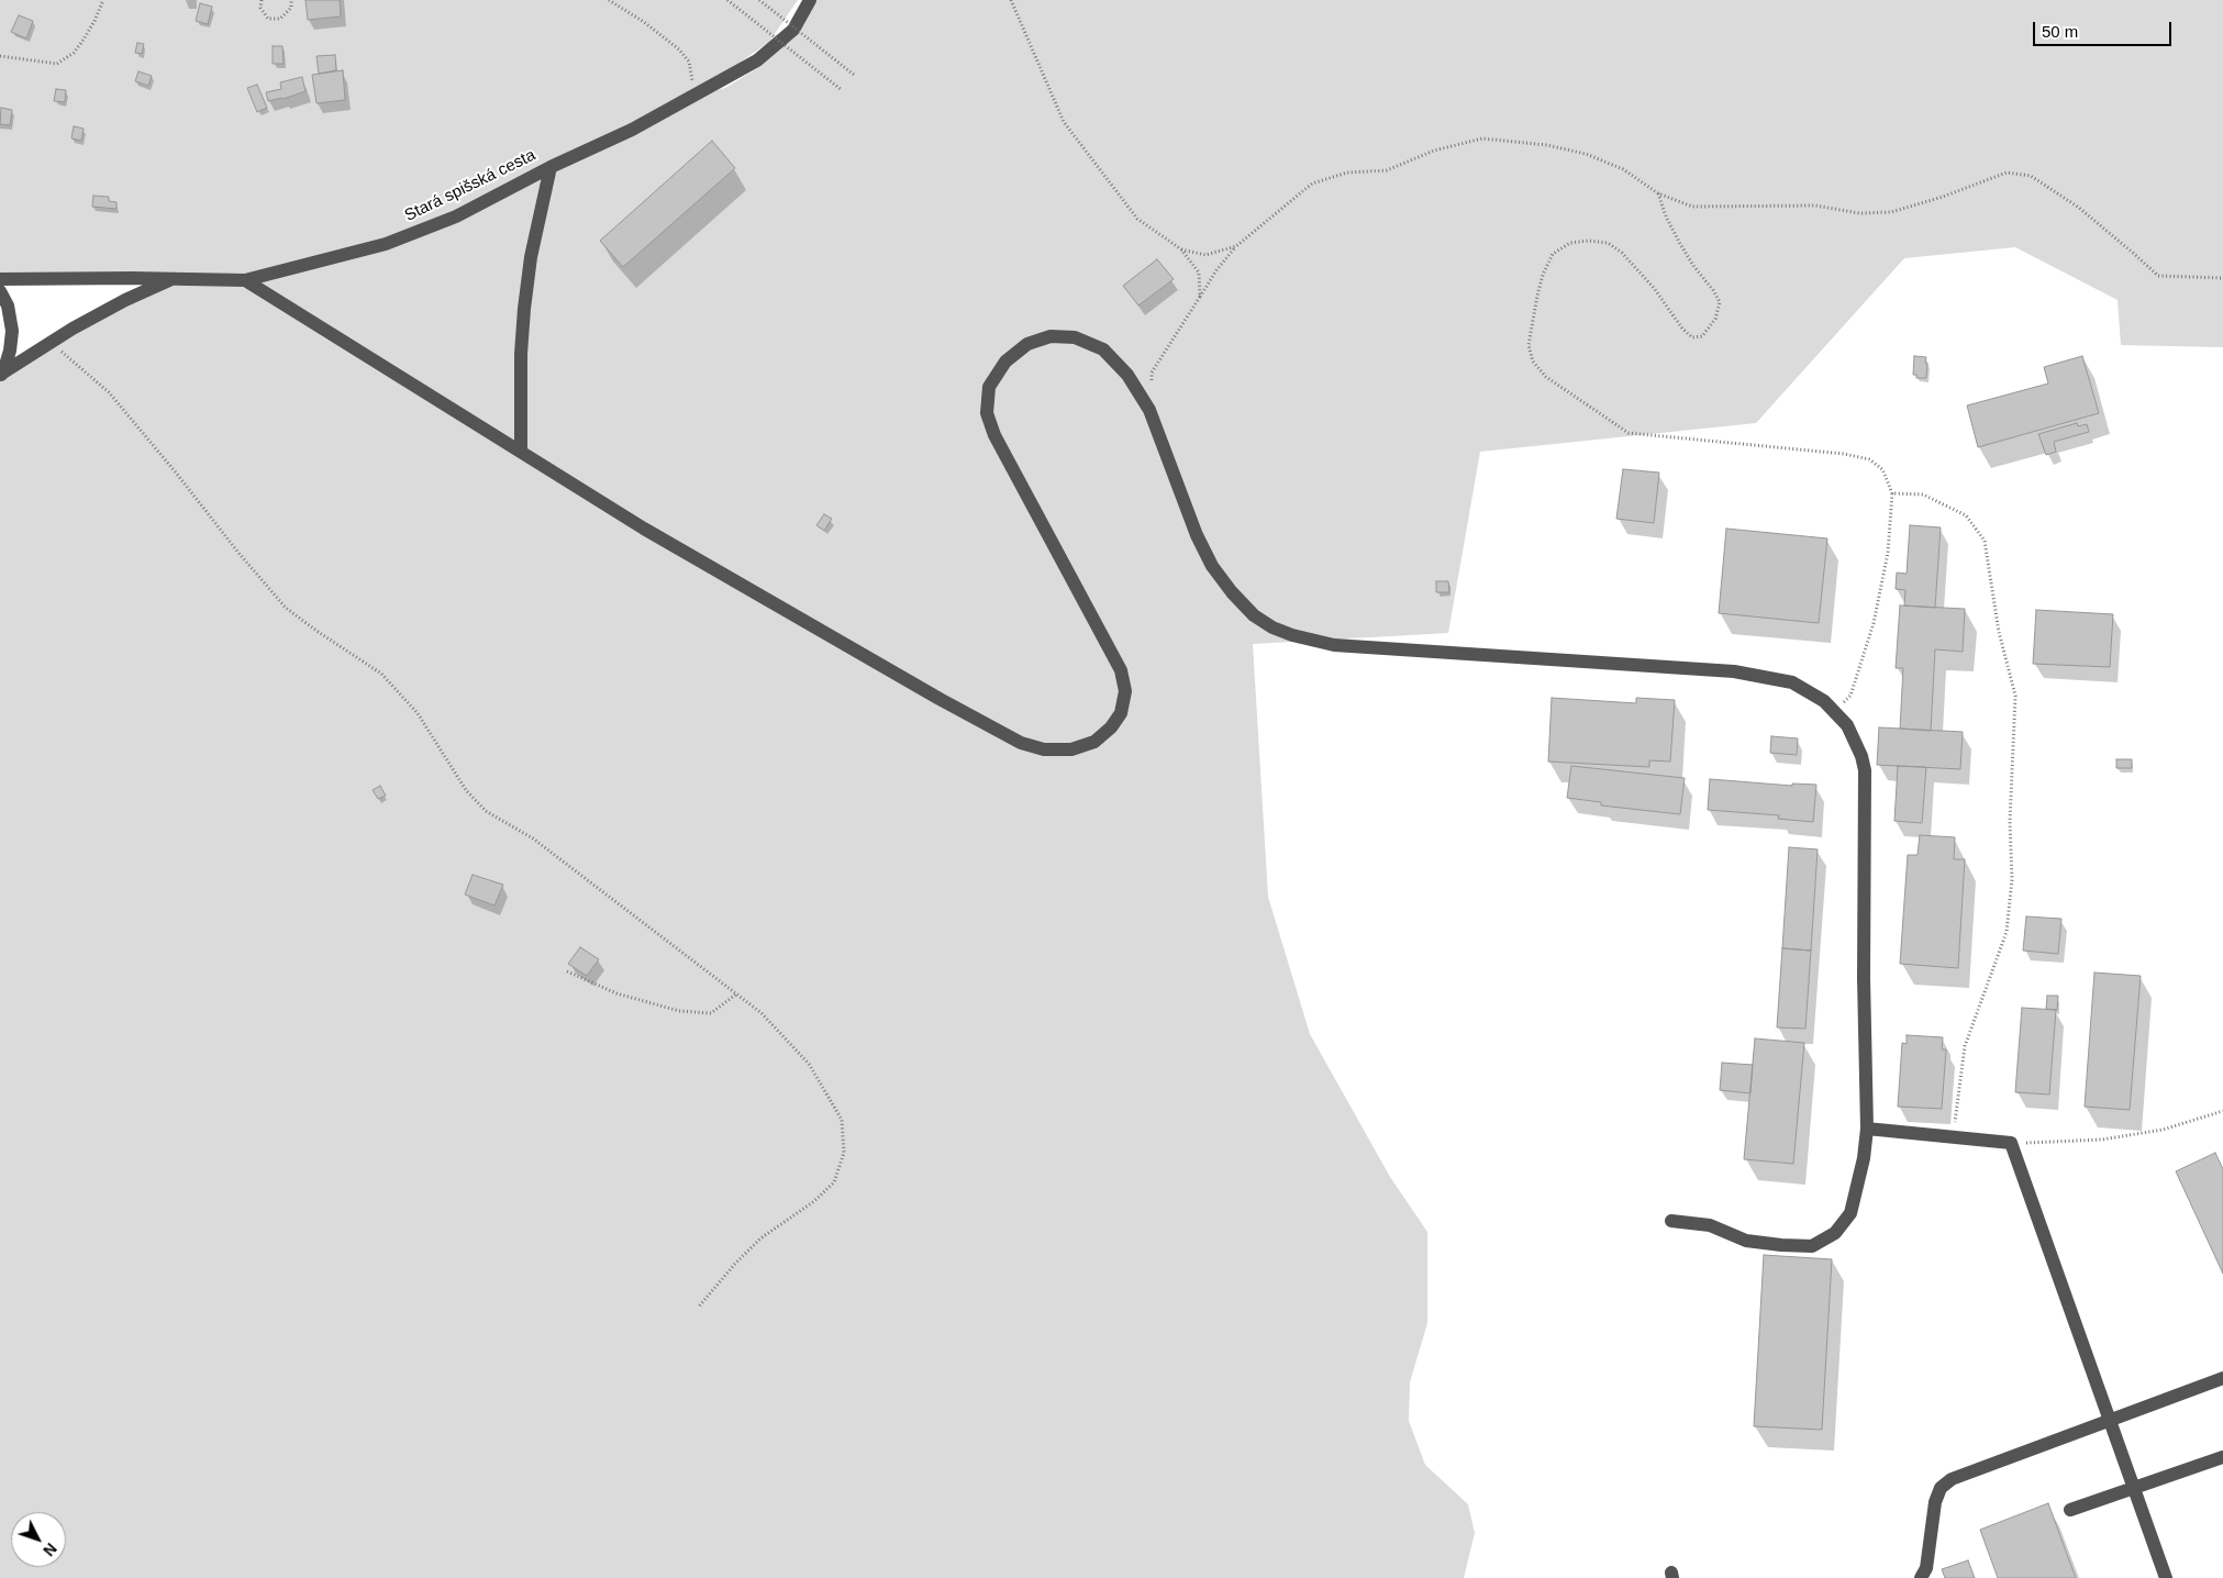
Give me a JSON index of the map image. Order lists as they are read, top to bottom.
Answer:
{
  "streets": {
    "street": ["Stará spišská cesta"]
  },
  "scale_bar": "50 m",
  "north": "bottom right"
}
